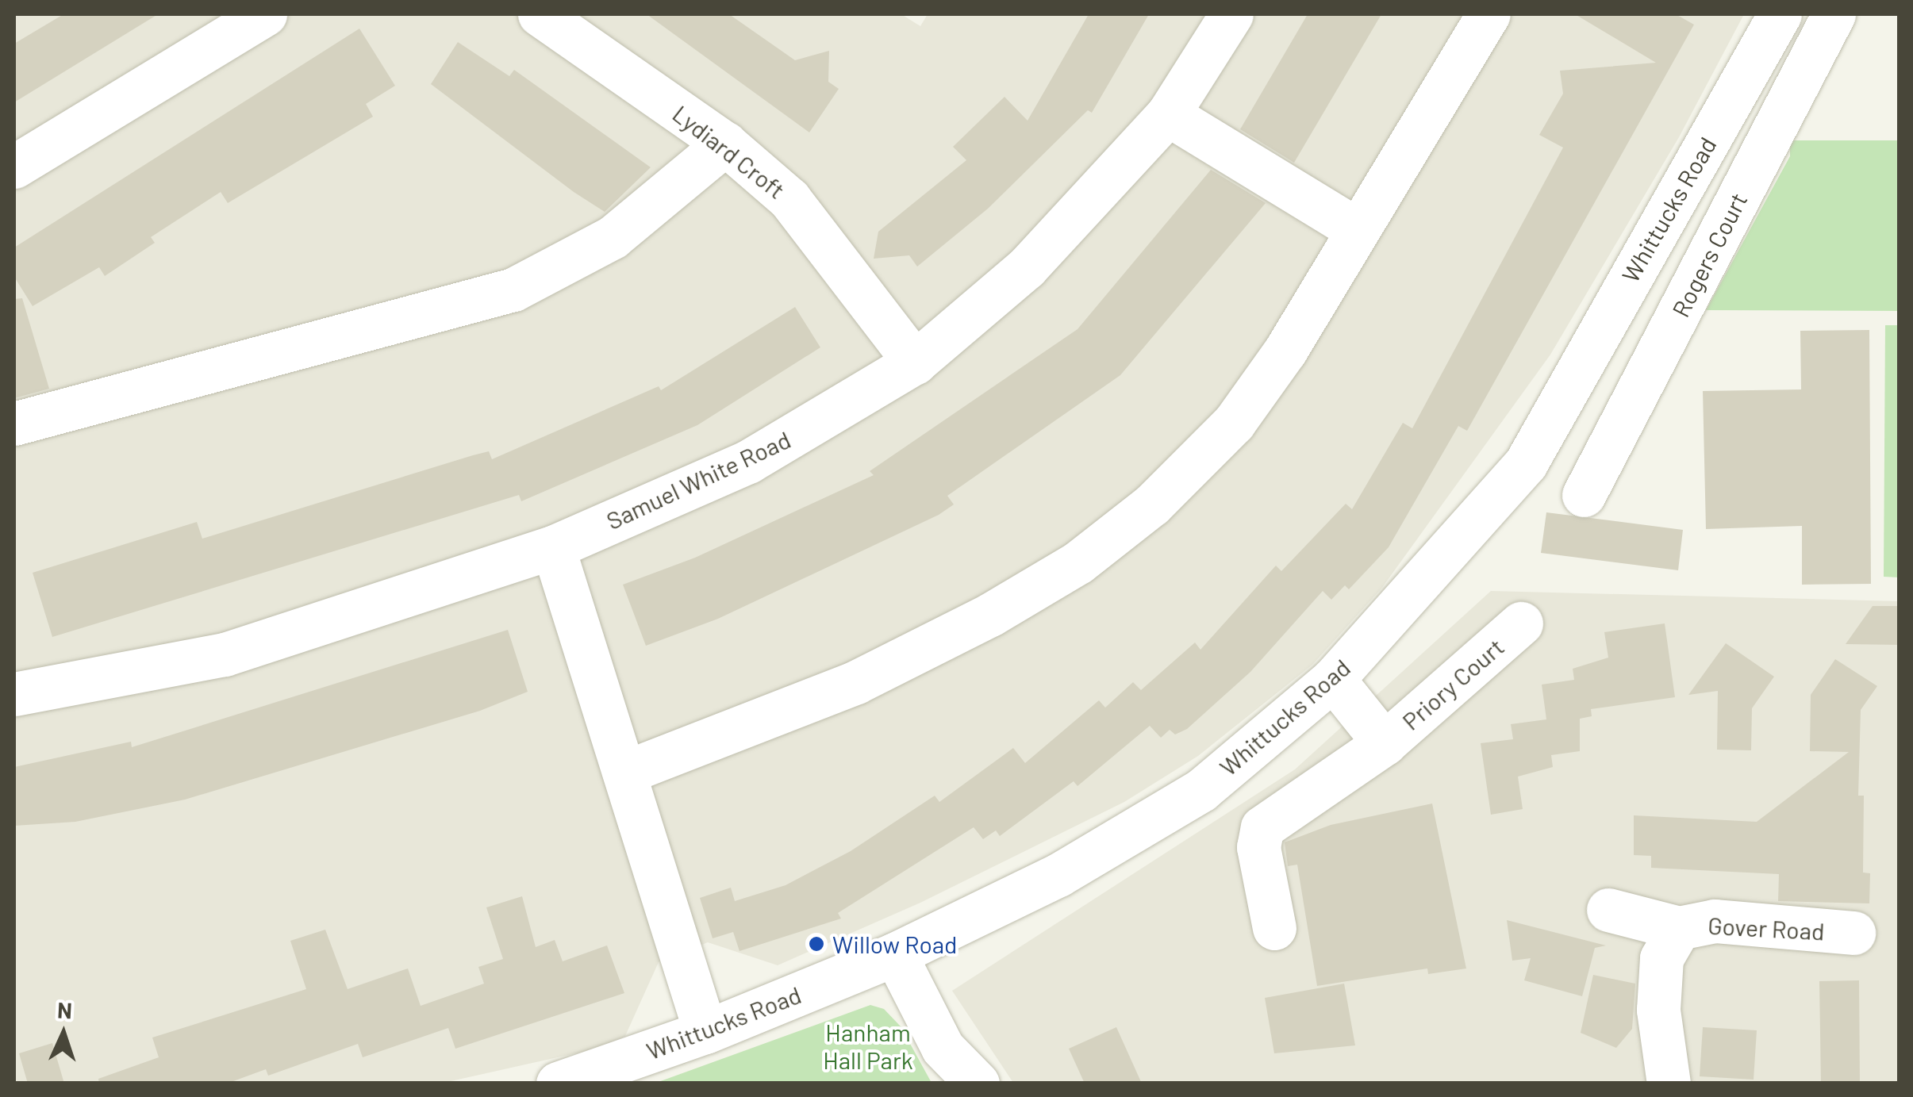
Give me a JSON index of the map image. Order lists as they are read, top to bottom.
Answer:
{
  "streets": {
    "street": [
      "Lydiard Croft",
      "Whittucks Road",
      "Rogers Court",
      "Samuel White Road",
      "Priory Court",
      "Gover Road"
    ]
  },
  "crossings": [
    ["Lydiard Croft", "Samuel White Road"],
    ["Whittucks Road", "Priory Court"]
  ],
  "parks": ["Hanham Hall Park"],
  "places": ["Willow Road"],
  "north": "top"
}
